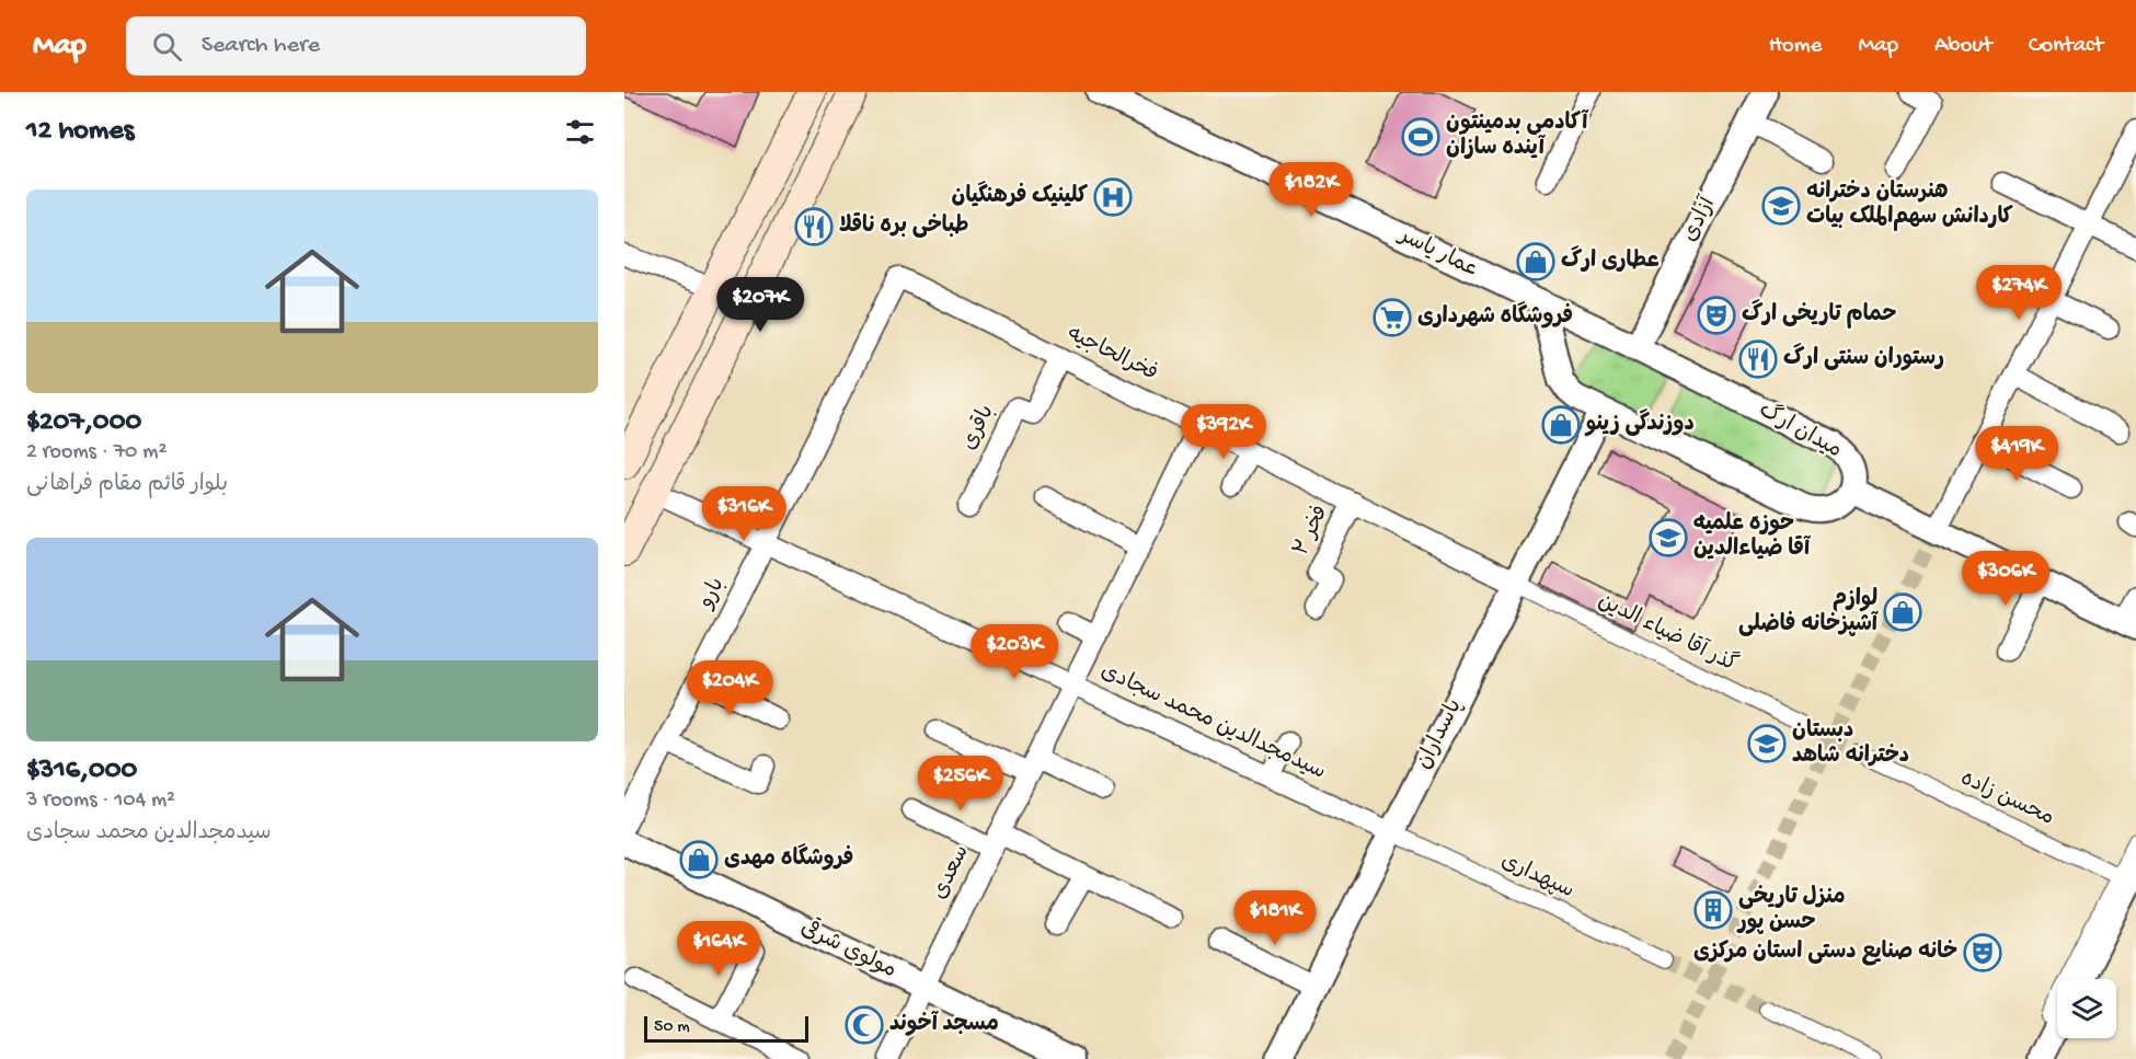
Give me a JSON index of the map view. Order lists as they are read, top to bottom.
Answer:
{
  "streets": {
    "street": [
      "آزادی",
      "عمار یاسر",
      "فخرالحاجیه",
      "باقری",
      "میدان ارگ",
      "فخر ۲",
      "بارو",
      "گذر آقا ضیاء الدین",
      "سیدمجدالدین محمد سجادی",
      "پاسداران",
      "محسن زاده",
      "سعدی",
      "سپهداری",
      "مولوی شرقی"
    ]
  },
  "crossings": [
    ["آزادی", "میدان ارگ"],
    ["عمار یاسر", "میدان ارگ"],
    ["فخرالحاجیه", "باقری"],
    ["فخرالحاجیه", "فخر ۲"],
    ["فخرالحاجیه", "بارو"],
    ["فخرالحاجیه", "گذر آقا ضیاء الدین"],
    ["فخرالحاجیه", "پاسداران"],
    ["فخرالحاجیه", "سعدی"],
    ["میدان ارگ", "پاسداران"],
    ["بارو", "سیدمجدالدین محمد سجادی"],
    ["گذر آقا ضیاء الدین", "پاسداران"],
    ["سیدمجدالدین محمد سجادی", "پاسداران"],
    ["سیدمجدالدین محمد سجادی", "سعدی"],
    ["سیدمجدالدین محمد سجادی", "سپهداری"],
    ["پاسداران", "سپهداری"],
    ["سعدی", "مولوی شرقی"]
  ],
  "places": {
    "sports": ["آکادمی بدمینتون آینده سازان"],
    "hospital": ["کلینیک فرهنگیان"],
    "school or university": ["هنرستان دخترانه کاردانش سهم‌الملک بیات", "حوزه علمیه آقا ضیاءالدین", "دبستان دخترانه شاهد"],
    "restaurant": ["طباخی بره ناقلا", "رستوران سنتی ارگ"],
    "shop": [
      "عطاری ارگ",
      "دوزندگی زینو",
      "لوازم آشپزخانه فاضلی",
      "فروشگاه مهدی"
    ],
    "theatre": ["حمام تاریخی ارگ", "خانه صنایع دستی استان مرکزی"],
    "supermarket": ["فروشگاه شهرداری"],
    "building": ["منزل تاریخی حسن پور"],
    "mosque": ["مسجد آخوند"]
  },
  "scale_bar": "50 m",
  "page": {
    "header": "Map",
    "search": "Search here",
    "nav": [
      "Home",
      "Map",
      "About",
      "Contact"
    ],
    "heading": "12 homes",
    "price": [
      "$182K",
      "$274K",
      "$207K",
      "$392K",
      "$419K",
      "$316K",
      "$306K",
      "$203K",
      "$204K",
      "$256K",
      "$181K",
      "$164K"
    ],
    "list": [
      {
        "name": "$207,000",
        "note": "2 rooms · 70 m² · بلوار قائم مقام فراهانی"
      },
      {
        "name": "$316,000",
        "note": "3 rooms · 104 m² · سیدمجدالدین محمد سجادی"
      }
    ],
    "scale": "50 m"
  }
}
